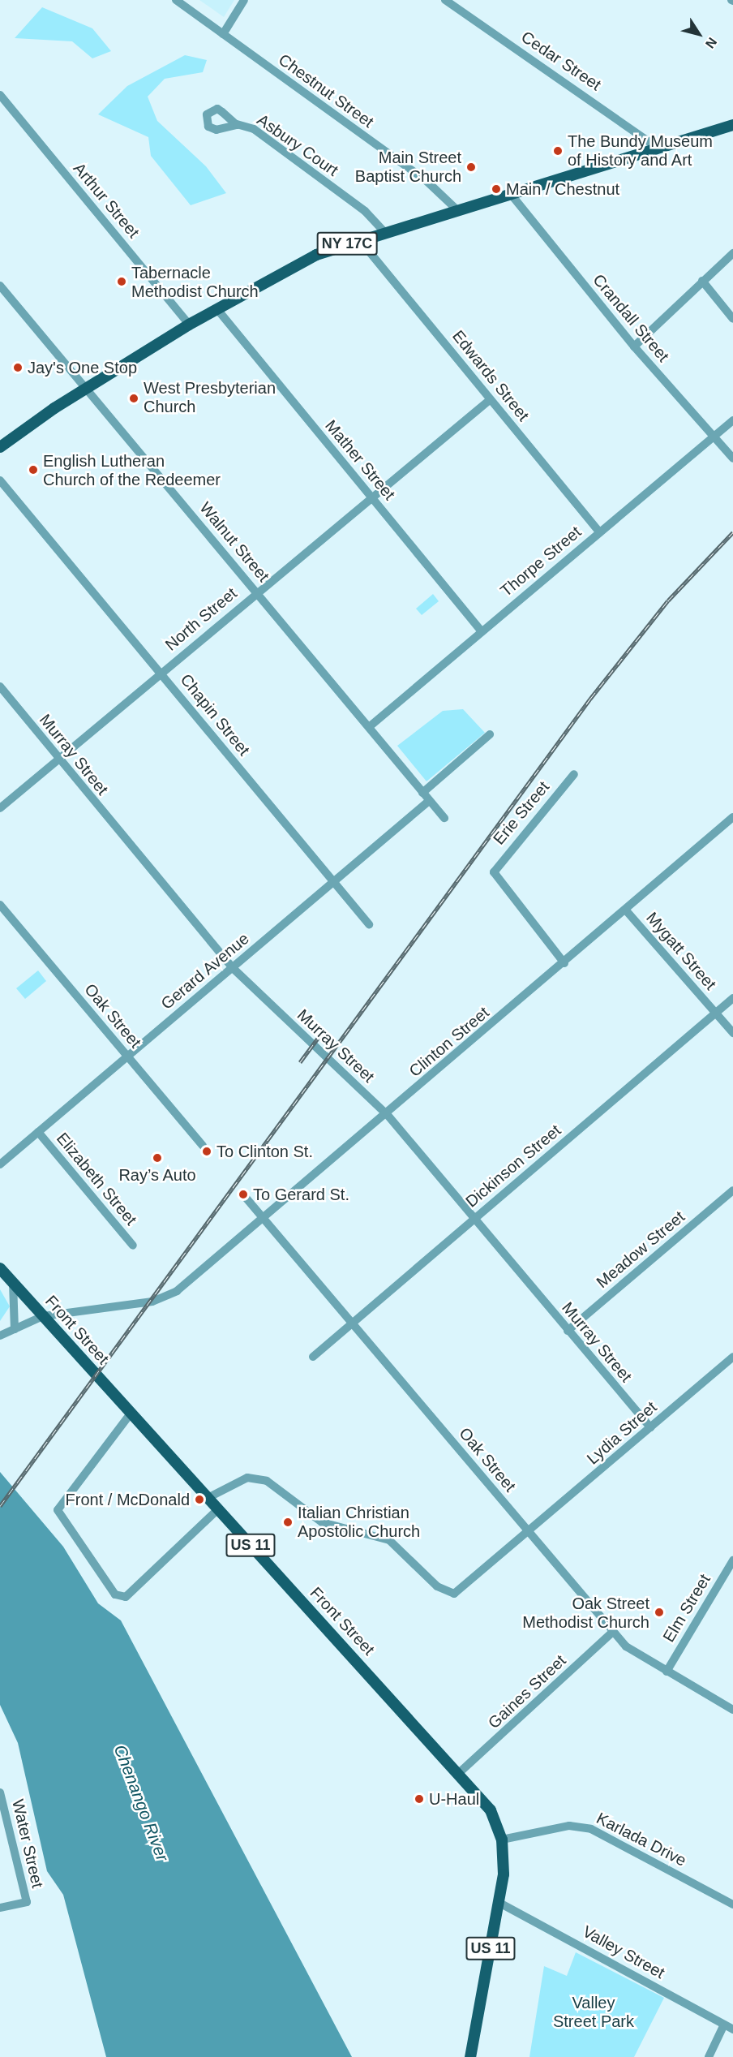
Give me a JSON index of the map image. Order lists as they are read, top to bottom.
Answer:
{
  "streets": {
    "main road": ["NY 17C", "Front Street", "US 11"],
    "street": [
      "Cedar Street",
      "Chestnut Street",
      "Asbury Court",
      "Arthur Street",
      "Crandall Street",
      "Edwards Street",
      "Mather Street",
      "Walnut Street",
      "Thorpe Street",
      "North Street",
      "Chapin Street",
      "Murray Street",
      "Erie Street",
      "Mygatt Street",
      "Gerard Avenue",
      "Oak Street",
      "Clinton Street",
      "Dickinson Street",
      "Elizabeth Street",
      "Meadow Street",
      "Lydia Street",
      "Elm Street",
      "Gaines Street",
      "Karlada Drive",
      "Water Street",
      "Valley Street"
    ]
  },
  "crossings": [
    ["Cedar Street", "NY 17C"],
    ["Chestnut Street", "NY 17C"],
    ["Asbury Court", "NY 17C"],
    ["Arthur Street", "NY 17C"],
    ["NY 17C", "Crandall Street"],
    ["NY 17C", "Edwards Street"],
    ["NY 17C", "Mather Street"],
    ["NY 17C", "Walnut Street"],
    ["Crandall Street", "Thorpe Street"],
    ["Edwards Street", "Thorpe Street"],
    ["Edwards Street", "North Street"],
    ["Mather Street", "Thorpe Street"],
    ["Mather Street", "North Street"],
    ["Walnut Street", "Thorpe Street"],
    ["Walnut Street", "North Street"],
    ["Walnut Street", "Gerard Avenue"],
    ["North Street", "Chapin Street"],
    ["North Street", "Murray Street"],
    ["Chapin Street", "Gerard Avenue"],
    ["Murray Street", "Gerard Avenue"],
    ["Murray Street", "Clinton Street"],
    ["Murray Street", "Dickinson Street"],
    ["Murray Street", "Meadow Street"],
    ["Murray Street", "Lydia Street"],
    ["Erie Street", "Clinton Street"],
    ["Mygatt Street", "Clinton Street"],
    ["Mygatt Street", "Dickinson Street"],
    ["Gerard Avenue", "Oak Street"],
    ["Gerard Avenue", "Elizabeth Street"],
    ["Oak Street", "Clinton Street"],
    ["Oak Street", "Dickinson Street"],
    ["Oak Street", "Lydia Street"],
    ["Oak Street", "Elm Street"],
    ["Oak Street", "Gaines Street"],
    ["Clinton Street", "Front Street"],
    ["Front Street", "Lydia Street"],
    ["Front Street", "Gaines Street"],
    ["Front Street", "Karlada Drive"],
    ["Front Street", "Valley Street"]
  ],
  "water": ["Chenango River"],
  "parks": ["Valley Street Park"],
  "places": [
    "The Bundy Museum of History and Art",
    "Main Street Baptist Church",
    "Main / Chestnut",
    "Tabernacle Methodist Church",
    "Jay's One Stop",
    "West Presbyterian Church",
    "English Lutheran Church of the Redeemer",
    "To Clinton St.",
    "Ray’s Auto",
    "To Gerard St.",
    "Front / McDonald",
    "Italian Christian Apostolic Church",
    "Oak Street Methodist Church",
    "U-Haul"
  ],
  "north": "bottom right"
}
